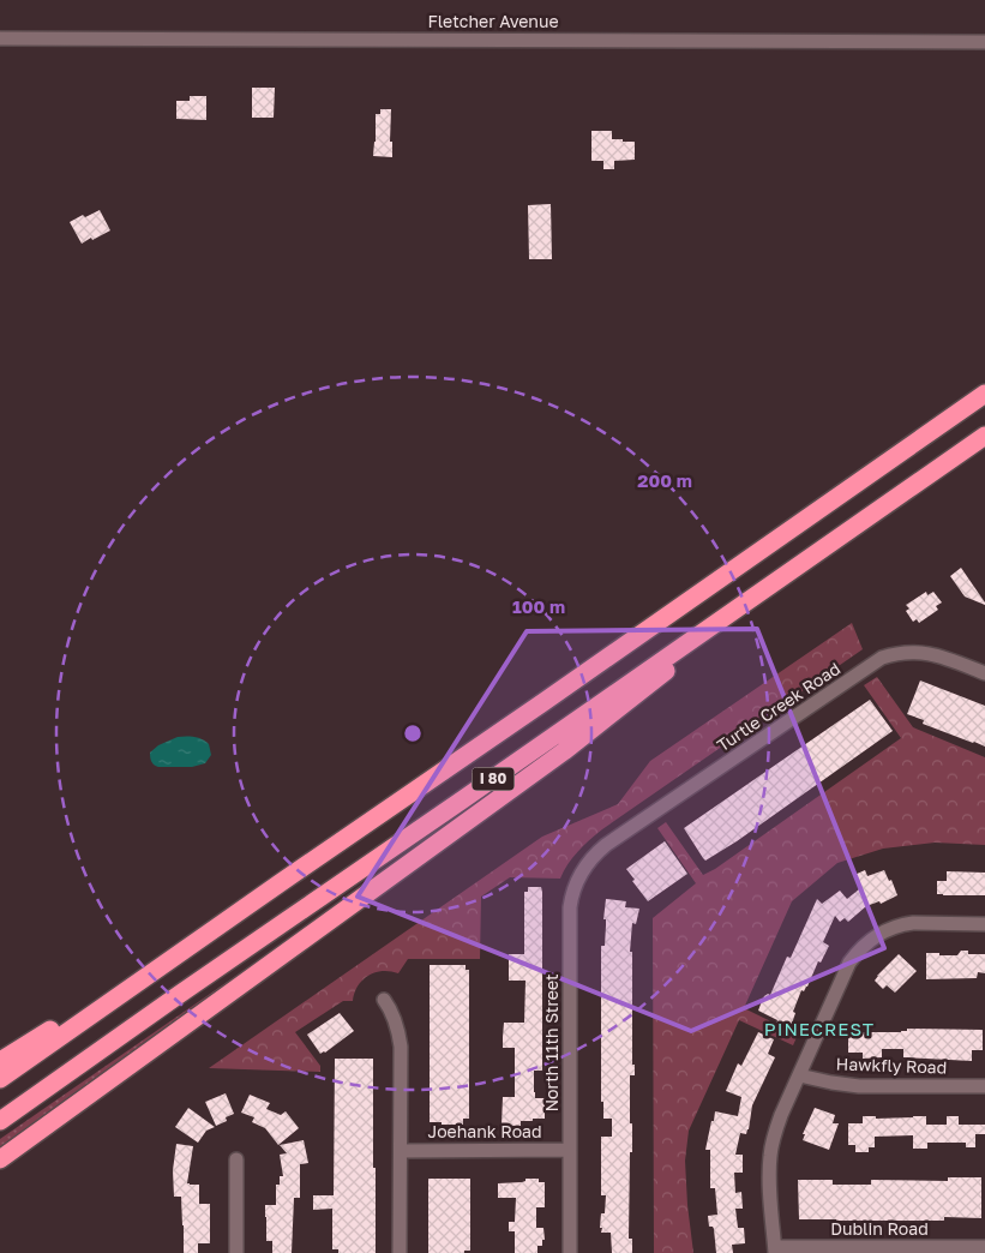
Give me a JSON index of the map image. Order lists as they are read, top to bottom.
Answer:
{
  "streets": {
    "highway": ["I 80"],
    "street": [
      "Fletcher Avenue",
      "Turtle Creek Road",
      "North 11th Street",
      "Hawkfly Road",
      "Joehank Road",
      "Dublin Road"
    ]
  },
  "crossings": [
    ["Turtle Creek Road", "North 11th Street"],
    ["North 11th Street", "Joehank Road"]
  ],
  "districts": ["PINECREST"],
  "rings": ["200 m", "100 m"]
}
